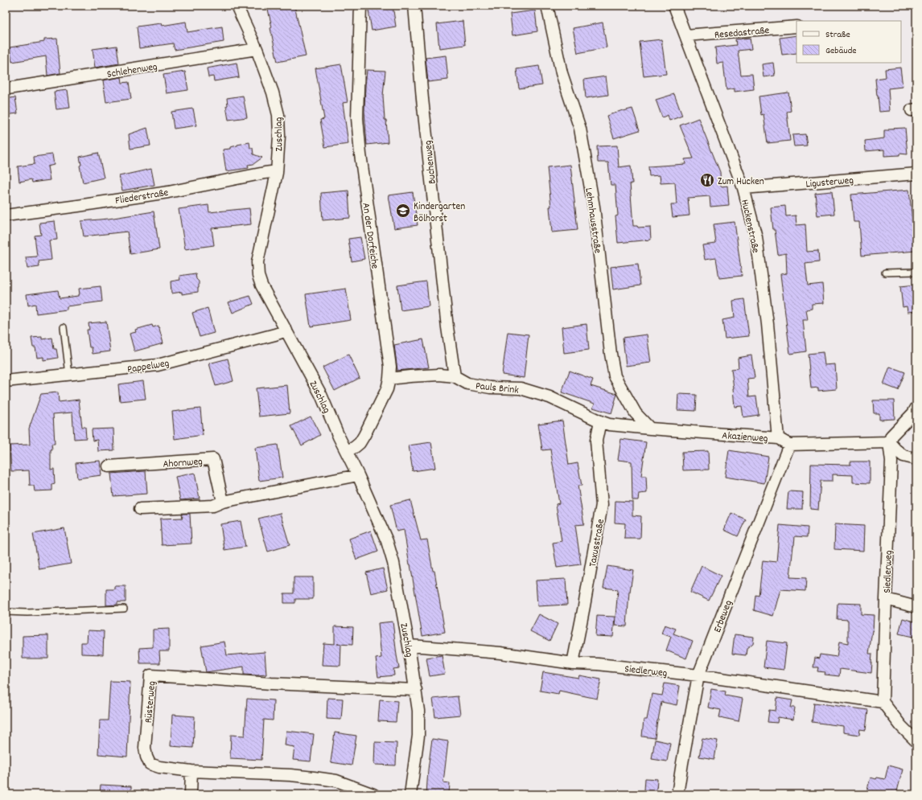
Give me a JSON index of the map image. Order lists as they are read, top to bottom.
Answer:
{
  "streets": {
    "street": [
      "Resedastraße",
      "Schlehenweg",
      "Zuschlag",
      "Buchenweg",
      "Ligusterweg",
      "Fliederstraße",
      "Lehmhausstraße",
      "Huckenstraße",
      "An der Dorfeiche",
      "Pappelweg",
      "Pauls Brink",
      "Akazienweg",
      "Ahornweg",
      "Taxusstraße",
      "Siedlerweg",
      "Erbeweg",
      "Rüsterweg"
    ]
  },
  "crossings": [
    ["Resedastraße", "Huckenstraße"],
    ["Schlehenweg", "Zuschlag"],
    ["Zuschlag", "Fliederstraße"],
    ["Zuschlag", "An der Dorfeiche"],
    ["Zuschlag", "Pappelweg"],
    ["Zuschlag", "Siedlerweg"],
    ["Zuschlag", "Rüsterweg"],
    ["Buchenweg", "Pauls Brink"],
    ["Ligusterweg", "Huckenstraße"],
    ["Lehmhausstraße", "Akazienweg"],
    ["Huckenstraße", "Akazienweg"],
    ["An der Dorfeiche", "Pauls Brink"],
    ["Pauls Brink", "Akazienweg"],
    ["Pauls Brink", "Taxusstraße"],
    ["Akazienweg", "Taxusstraße"],
    ["Akazienweg", "Siedlerweg"],
    ["Akazienweg", "Erbeweg"],
    ["Taxusstraße", "Siedlerweg"],
    ["Siedlerweg", "Erbeweg"]
  ],
  "places": {
    "restaurant": ["Zum Hucken"],
    "school or university": ["Kindergarten Bölhorst"]
  },
  "legend": ["Straße", "Gebäude"]
}
